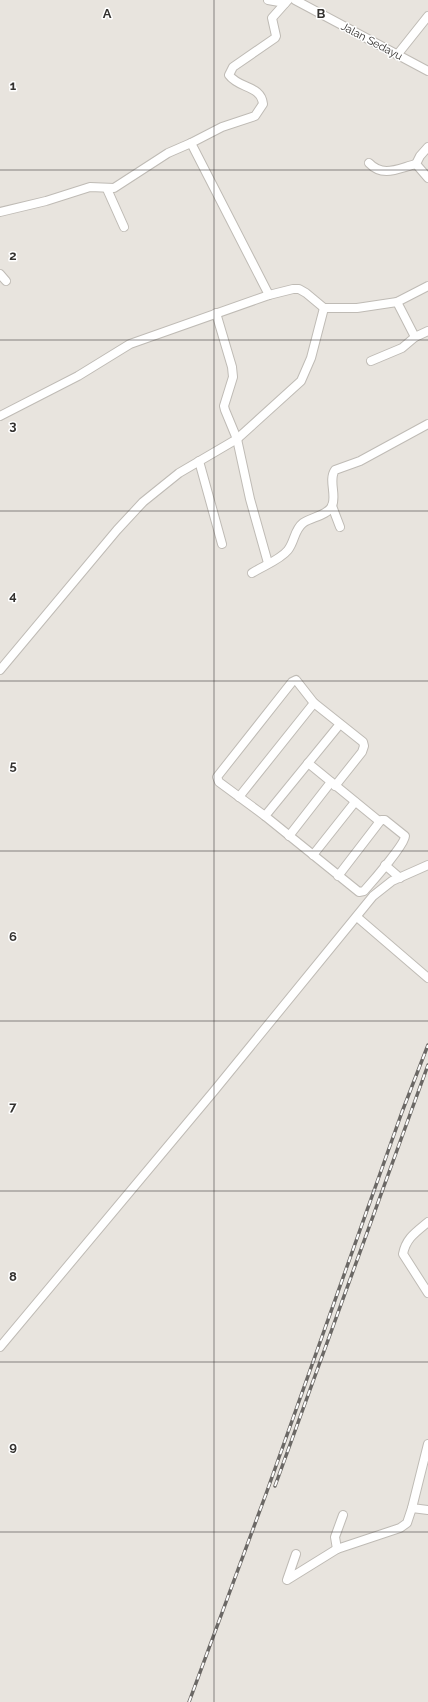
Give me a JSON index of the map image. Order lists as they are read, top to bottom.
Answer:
{
  "streets": {
    "street": ["Jalan Sedayu"]
  },
  "grid": {
    "columns": ["A", "B"],
    "rows": [
      "1",
      "2",
      "3",
      "4",
      "5",
      "6",
      "7",
      "8",
      "9"
    ]
  }
}
